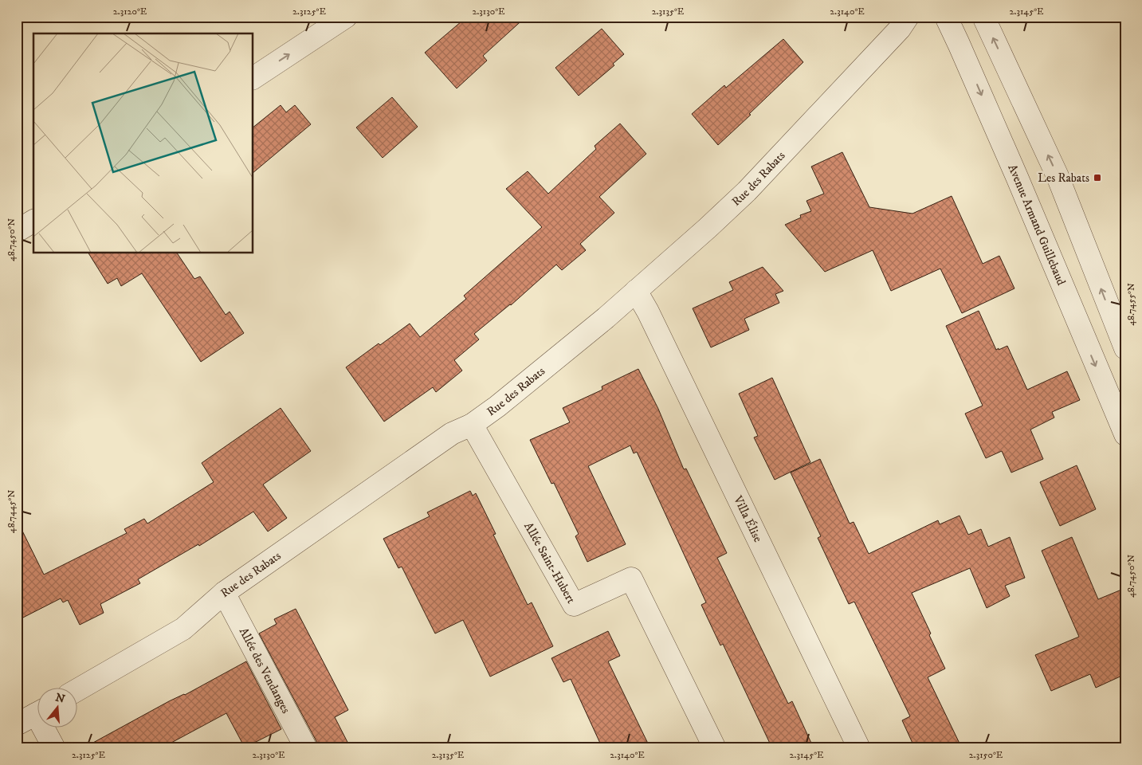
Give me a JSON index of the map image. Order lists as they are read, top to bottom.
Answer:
{
  "streets": {
    "street": [
      "Rue des Rabats",
      "Avenue Armand Guillebaud",
      "Villa Élise",
      "Allée Saint-Hubert",
      "Allée des Vendanges"
    ]
  },
  "crossings": [
    ["Rue des Rabats", "Villa Élise"],
    ["Rue des Rabats", "Allée Saint-Hubert"],
    ["Rue des Rabats", "Allée des Vendanges"]
  ],
  "places": {
    "transit": ["Les Rabats"]
  },
  "north": "top",
  "coordinates": [
    "2.3120°E",
    "2.3125°E",
    "2.3130°E",
    "2.3135°E",
    "2.3140°E",
    "2.3145°E",
    "48.7450°N",
    "48.7455°N",
    "48.7445°N",
    "2.3150°E"
  ]
}
